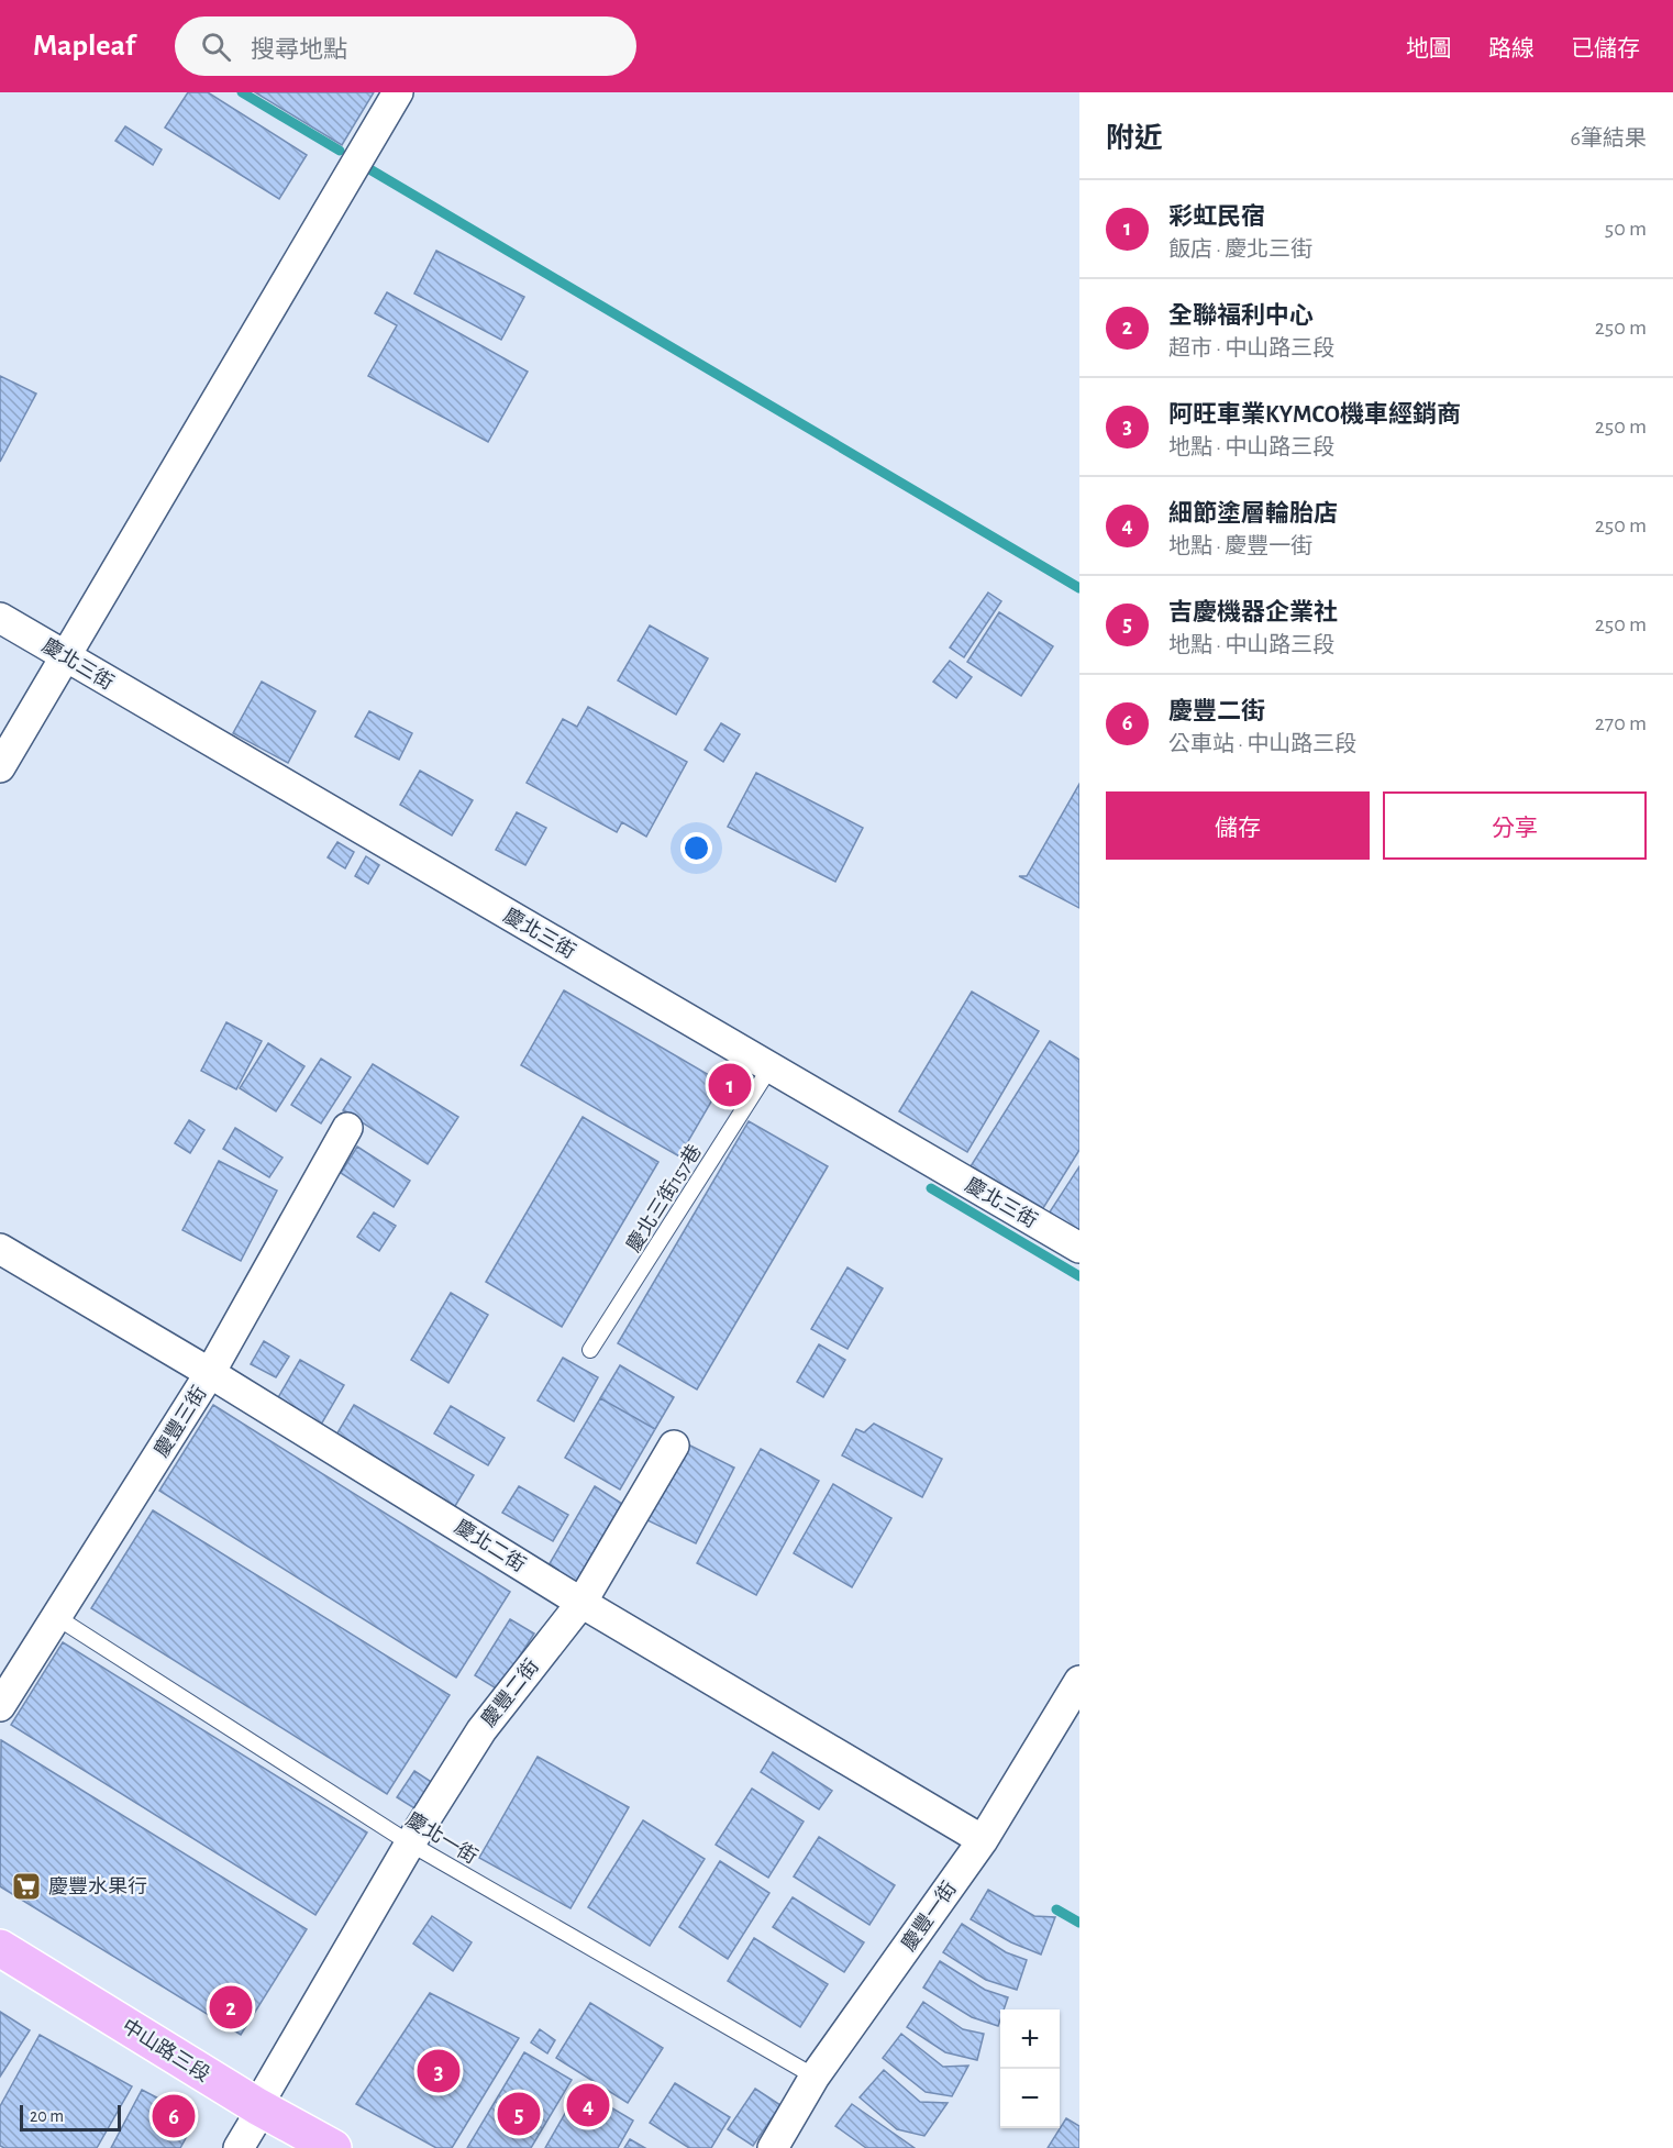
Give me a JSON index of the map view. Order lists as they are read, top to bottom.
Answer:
{
  "streets": {
    "main road": ["中山路三段"],
    "street": [
      "慶北三街",
      "慶豐三街",
      "慶北二街",
      "慶豐二街",
      "慶豐一街"
    ],
    "lane": ["慶北三街157巷", "慶北一街"]
  },
  "crossings": [
    ["慶北三街", "慶北三街157巷"],
    ["慶豐三街", "慶北二街"],
    ["慶豐三街", "慶北一街"],
    ["慶北二街", "慶豐二街"],
    ["慶北二街", "慶豐一街"],
    ["慶豐二街", "慶北一街"],
    ["慶豐二街", "中山路三段"],
    ["慶北一街", "慶豐一街"]
  ],
  "places": {
    "supermarket": ["慶豐水果行"]
  },
  "scale_bar": "20 m",
  "page": {
    "header": "Mapleaf",
    "search": "搜尋地點",
    "nav": ["地圖", "路線", "已儲存"],
    "heading": ["附近", "6筆結果"],
    "list": [
      {
        "mark": "1",
        "name": "彩虹民宿",
        "note": "飯店 · 慶北三街",
        "value": "50 m"
      },
      {
        "mark": "2",
        "name": "全聯福利中心",
        "note": "超市 · 中山路三段",
        "value": "250 m"
      },
      {
        "mark": "3",
        "name": "阿旺車業KYMCO機車經銷商",
        "note": "地點 · 中山路三段",
        "value": "250 m"
      },
      {
        "mark": "4",
        "name": "細節塗層輪胎店",
        "note": "地點 · 慶豐一街",
        "value": "250 m"
      },
      {
        "mark": "5",
        "name": "吉慶機器企業社",
        "note": "地點 · 中山路三段",
        "value": "250 m"
      },
      {
        "mark": "6",
        "name": "慶豐二街",
        "note": "公車站 · 中山路三段",
        "value": "270 m"
      }
    ],
    "buttons": ["儲存", "分享"],
    "pins": [
      "1",
      "2",
      "3",
      "4",
      "5",
      "6"
    ],
    "map_buttons": ["+", "−"],
    "scale": "20 m"
  }
}
